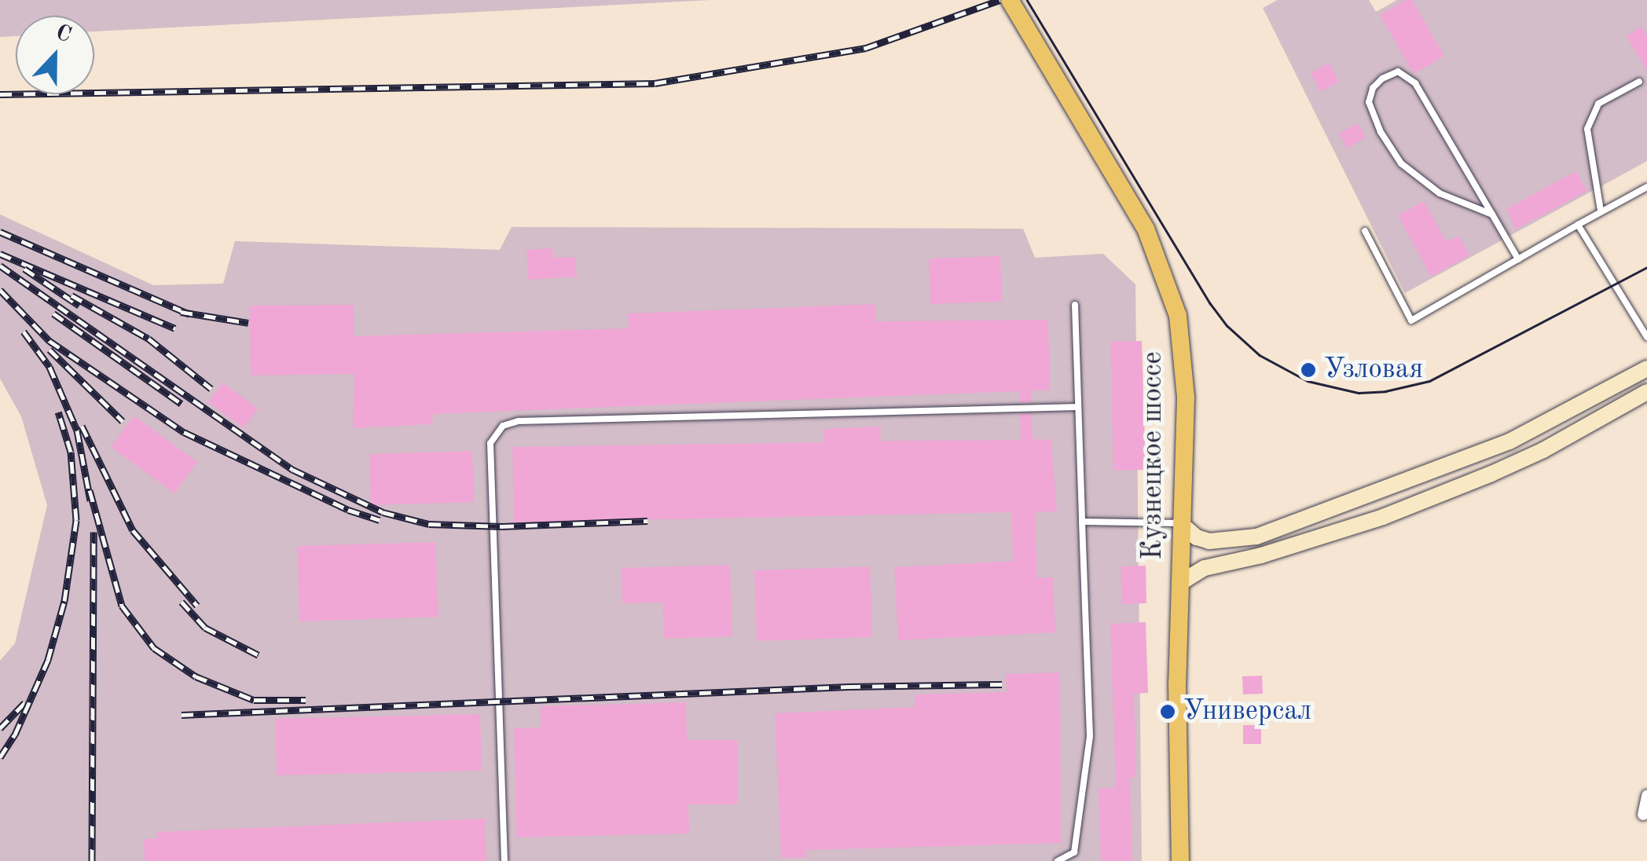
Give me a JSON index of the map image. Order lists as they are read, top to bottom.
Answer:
{
  "streets": {
    "main road": ["Кузнецкое шоссе"]
  },
  "places": ["Узловая", "Универсал"],
  "north": "top"
}
